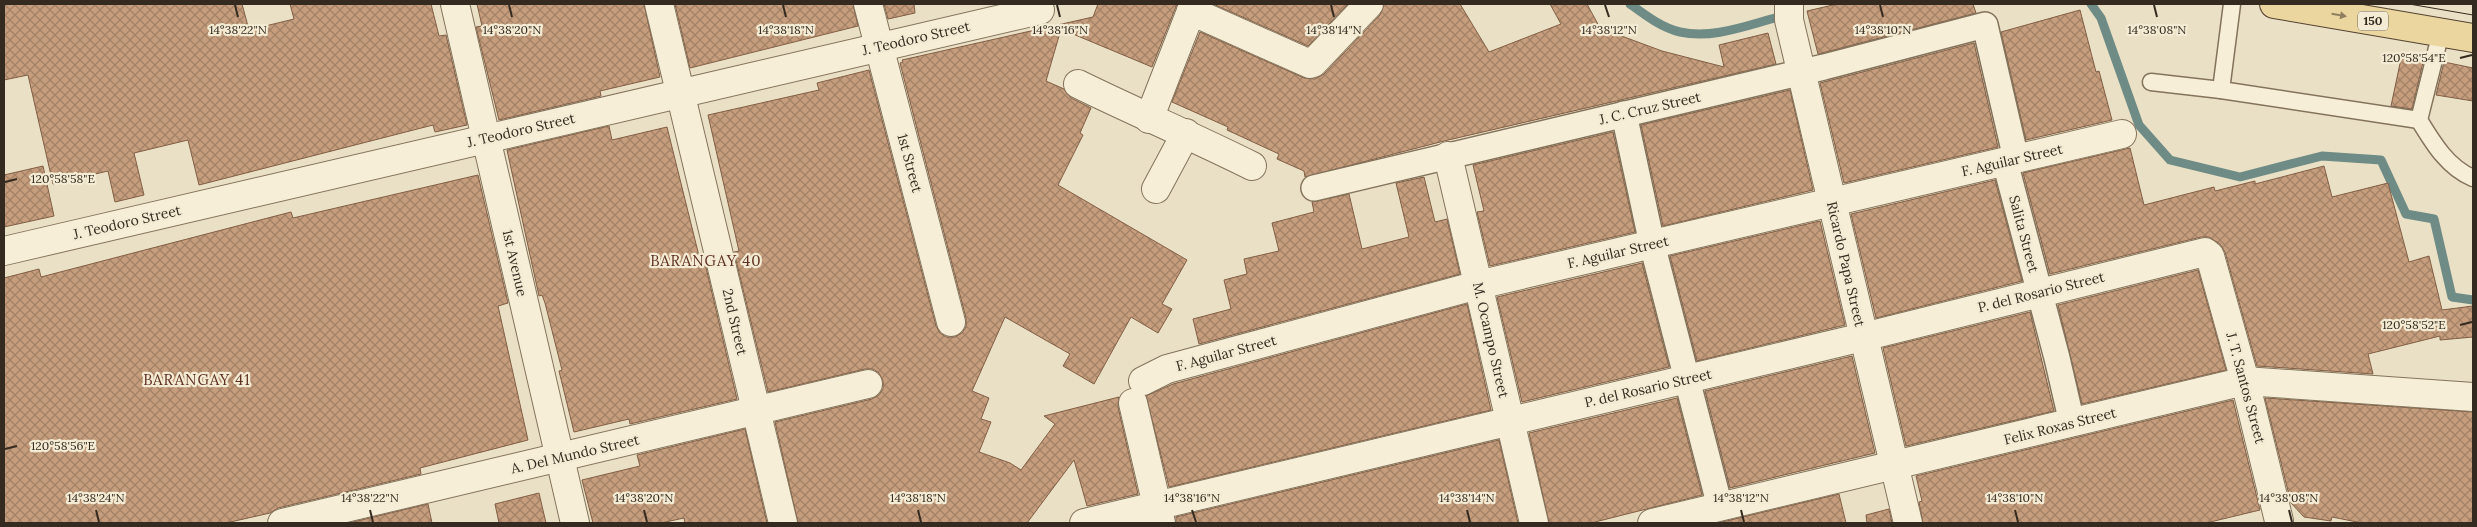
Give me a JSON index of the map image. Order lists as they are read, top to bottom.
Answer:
{
  "streets": {
    "main road": ["150"],
    "street": [
      "J. Teodoro Street",
      "J. C. Cruz Street",
      "F. Aguilar Street",
      "1st Street",
      "Salita Street",
      "1st Avenue",
      "Ricardo Papa Street",
      "P. del Rosario Street",
      "2nd Street",
      "M. Ocampo Street",
      "J. T. Santos Street",
      "Felix Roxas Street",
      "A. Del Mundo Street"
    ]
  },
  "crossings": [
    ["J. Teodoro Street", "1st Street"],
    ["J. Teodoro Street", "1st Avenue"],
    ["J. Teodoro Street", "2nd Street"],
    ["J. C. Cruz Street", "Salita Street"],
    ["J. C. Cruz Street", "Ricardo Papa Street"],
    ["J. C. Cruz Street", "M. Ocampo Street"],
    ["F. Aguilar Street", "Salita Street"],
    ["F. Aguilar Street", "Ricardo Papa Street"],
    ["F. Aguilar Street", "P. del Rosario Street"],
    ["F. Aguilar Street", "M. Ocampo Street"],
    ["Salita Street", "P. del Rosario Street"],
    ["Salita Street", "Felix Roxas Street"],
    ["1st Avenue", "A. Del Mundo Street"],
    ["Ricardo Papa Street", "P. del Rosario Street"],
    ["Ricardo Papa Street", "Felix Roxas Street"],
    ["P. del Rosario Street", "M. Ocampo Street"],
    ["P. del Rosario Street", "J. T. Santos Street"],
    ["2nd Street", "A. Del Mundo Street"],
    ["J. T. Santos Street", "Felix Roxas Street"]
  ],
  "districts": ["BARANGAY 40", "BARANGAY 41"],
  "coordinates": [
    "14°38'22\"N",
    "14°38'20\"N",
    "14°38'18\"N",
    "14°38'16\"N",
    "14°38'14\"N",
    "14°38'12\"N",
    "14°38'10\"N",
    "14°38'08\"N",
    "120°58'54\"E",
    "120°58'58\"E",
    "120°58'52\"E",
    "120°58'56\"E",
    "14°38'24\"N"
  ]
}
